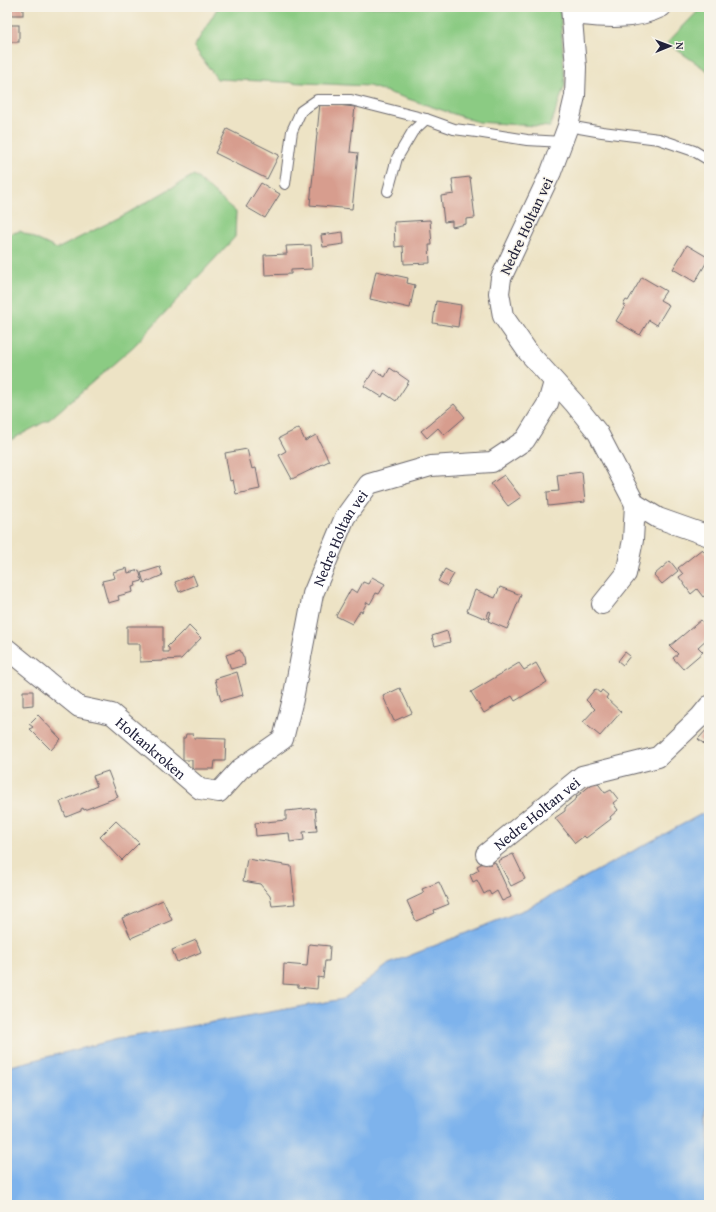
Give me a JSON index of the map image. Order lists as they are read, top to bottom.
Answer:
{
  "streets": {
    "street": ["Nedre Holtan vei", "Holtankroken"]
  },
  "crossings": [
    ["Nedre Holtan vei", "Holtankroken"]
  ],
  "north": "right"
}
